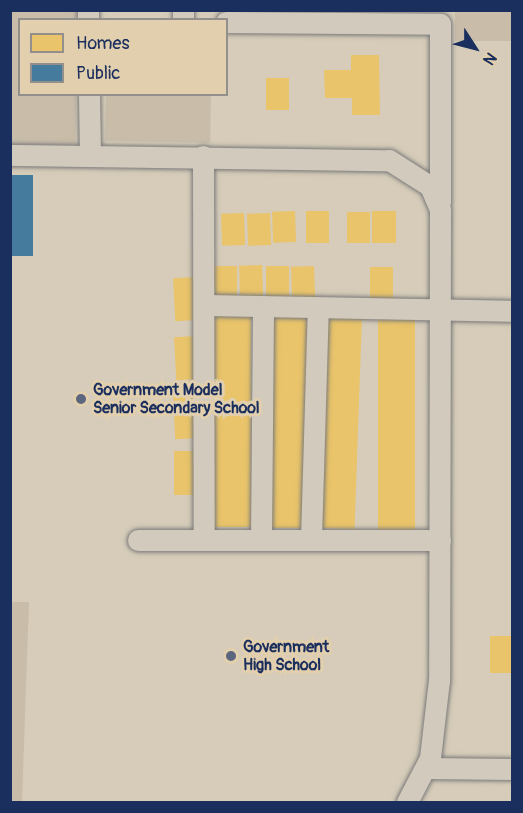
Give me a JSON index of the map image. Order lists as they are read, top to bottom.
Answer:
{
  "places": ["Government Model Senior Secondary School", "Government High School"],
  "legend": ["Homes", "Public"],
  "north": "bottom right"
}
